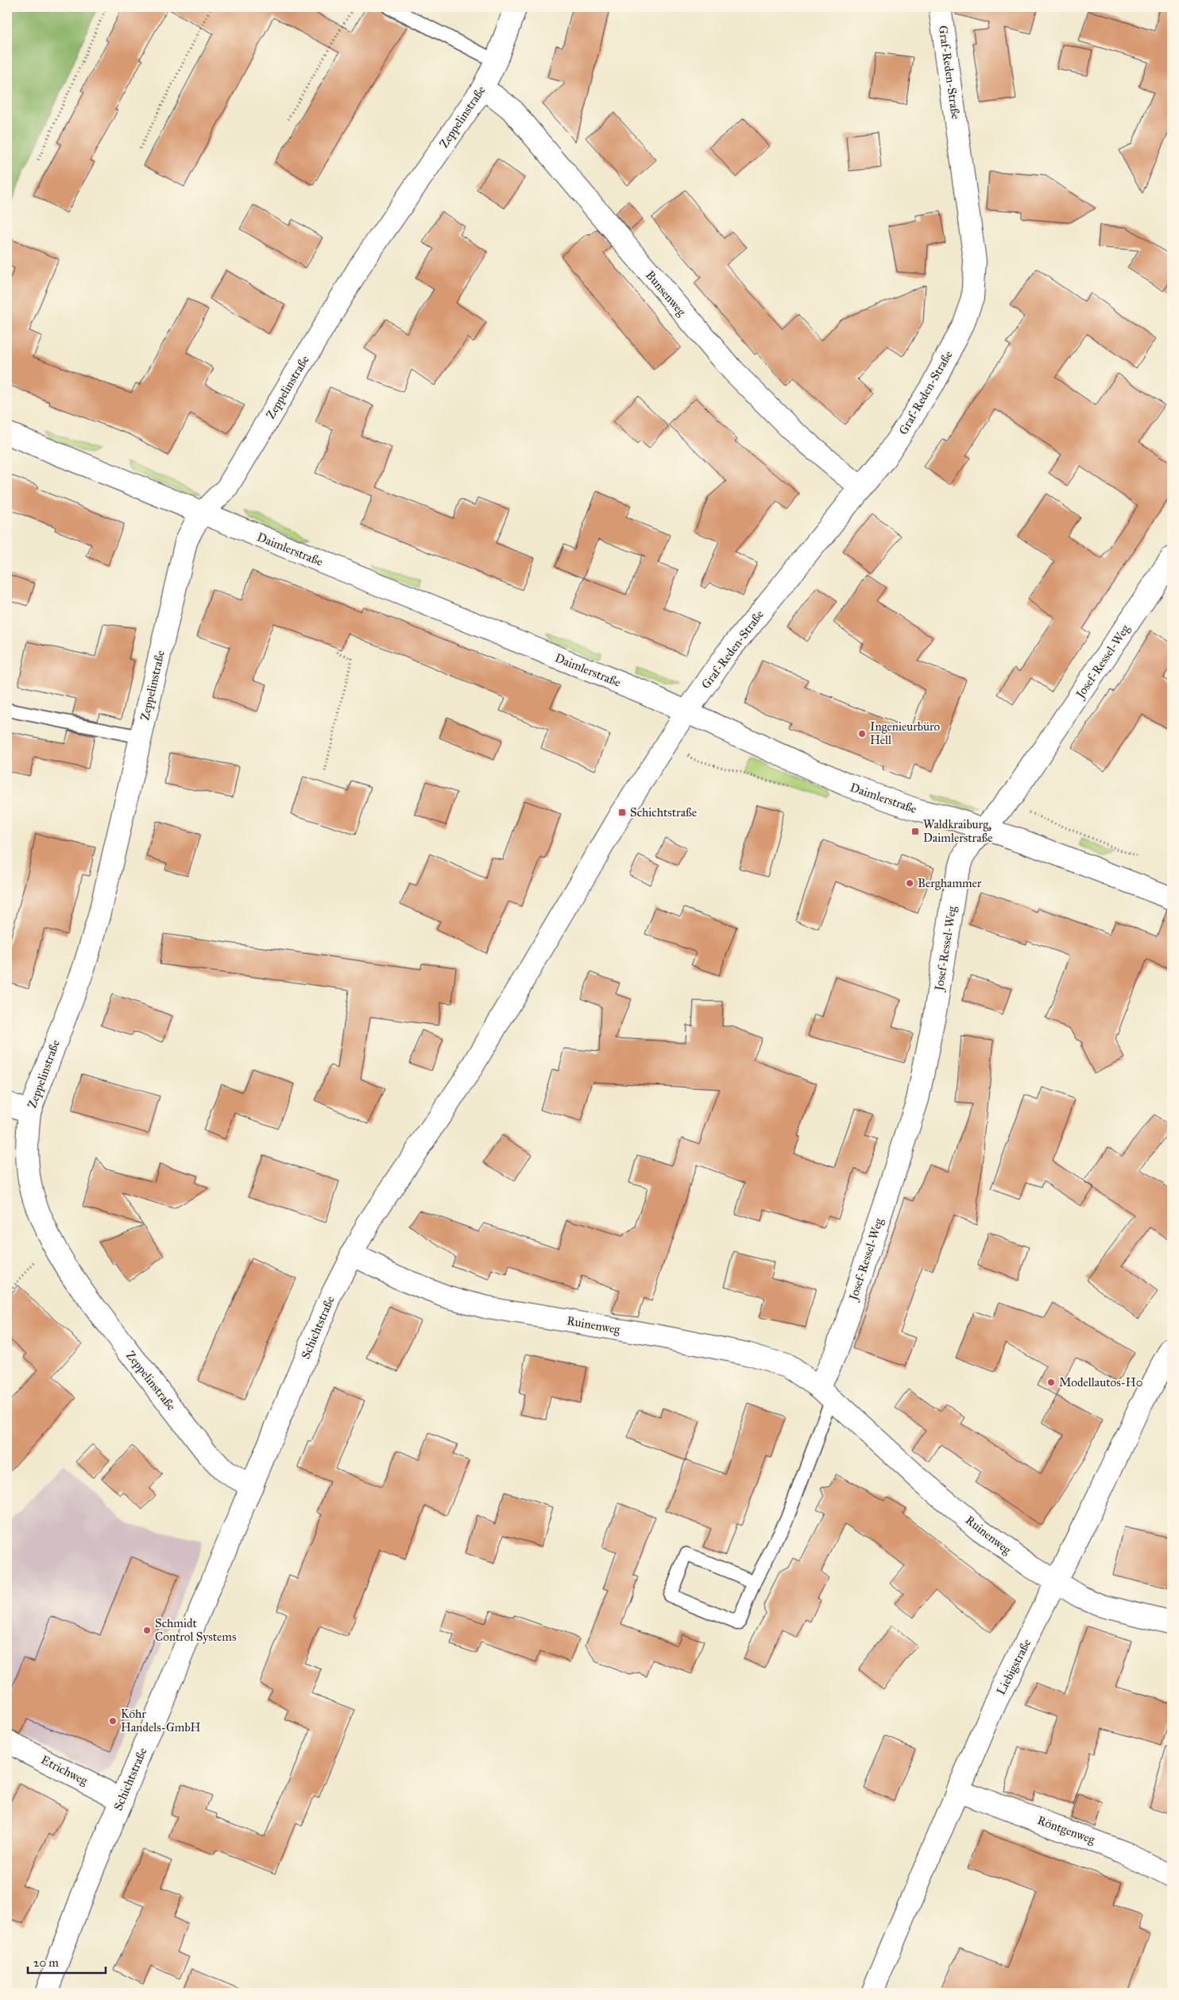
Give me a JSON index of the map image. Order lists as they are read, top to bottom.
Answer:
{
  "streets": {
    "street": [
      "Graf-Reden-Straße",
      "Zeppelinstraße",
      "Bunsenweg",
      "Daimlerstraße",
      "Josef-Ressel-Weg",
      "Ruinenweg",
      "Schichtstraße",
      "Liebigstraße",
      "Etrichweg",
      "Röntgenweg"
    ]
  },
  "crossings": [
    ["Graf-Reden-Straße", "Bunsenweg"],
    ["Graf-Reden-Straße", "Daimlerstraße"],
    ["Graf-Reden-Straße", "Schichtstraße"],
    ["Zeppelinstraße", "Bunsenweg"],
    ["Zeppelinstraße", "Daimlerstraße"],
    ["Zeppelinstraße", "Schichtstraße"],
    ["Daimlerstraße", "Josef-Ressel-Weg"],
    ["Daimlerstraße", "Schichtstraße"],
    ["Josef-Ressel-Weg", "Ruinenweg"],
    ["Ruinenweg", "Schichtstraße"],
    ["Ruinenweg", "Liebigstraße"],
    ["Schichtstraße", "Etrichweg"],
    ["Liebigstraße", "Röntgenweg"]
  ],
  "places": {
    "other": [
      "Ingenieurbüro Hell",
      "Berghammer",
      "Modellautos-H0",
      "Schmidt Control Systems",
      "Köhr Handels-GmbH"
    ],
    "transit": ["Schichtstraße", "Waldkraiburg, Daimlerstraße"]
  },
  "scale_bar": "20 m"
}
